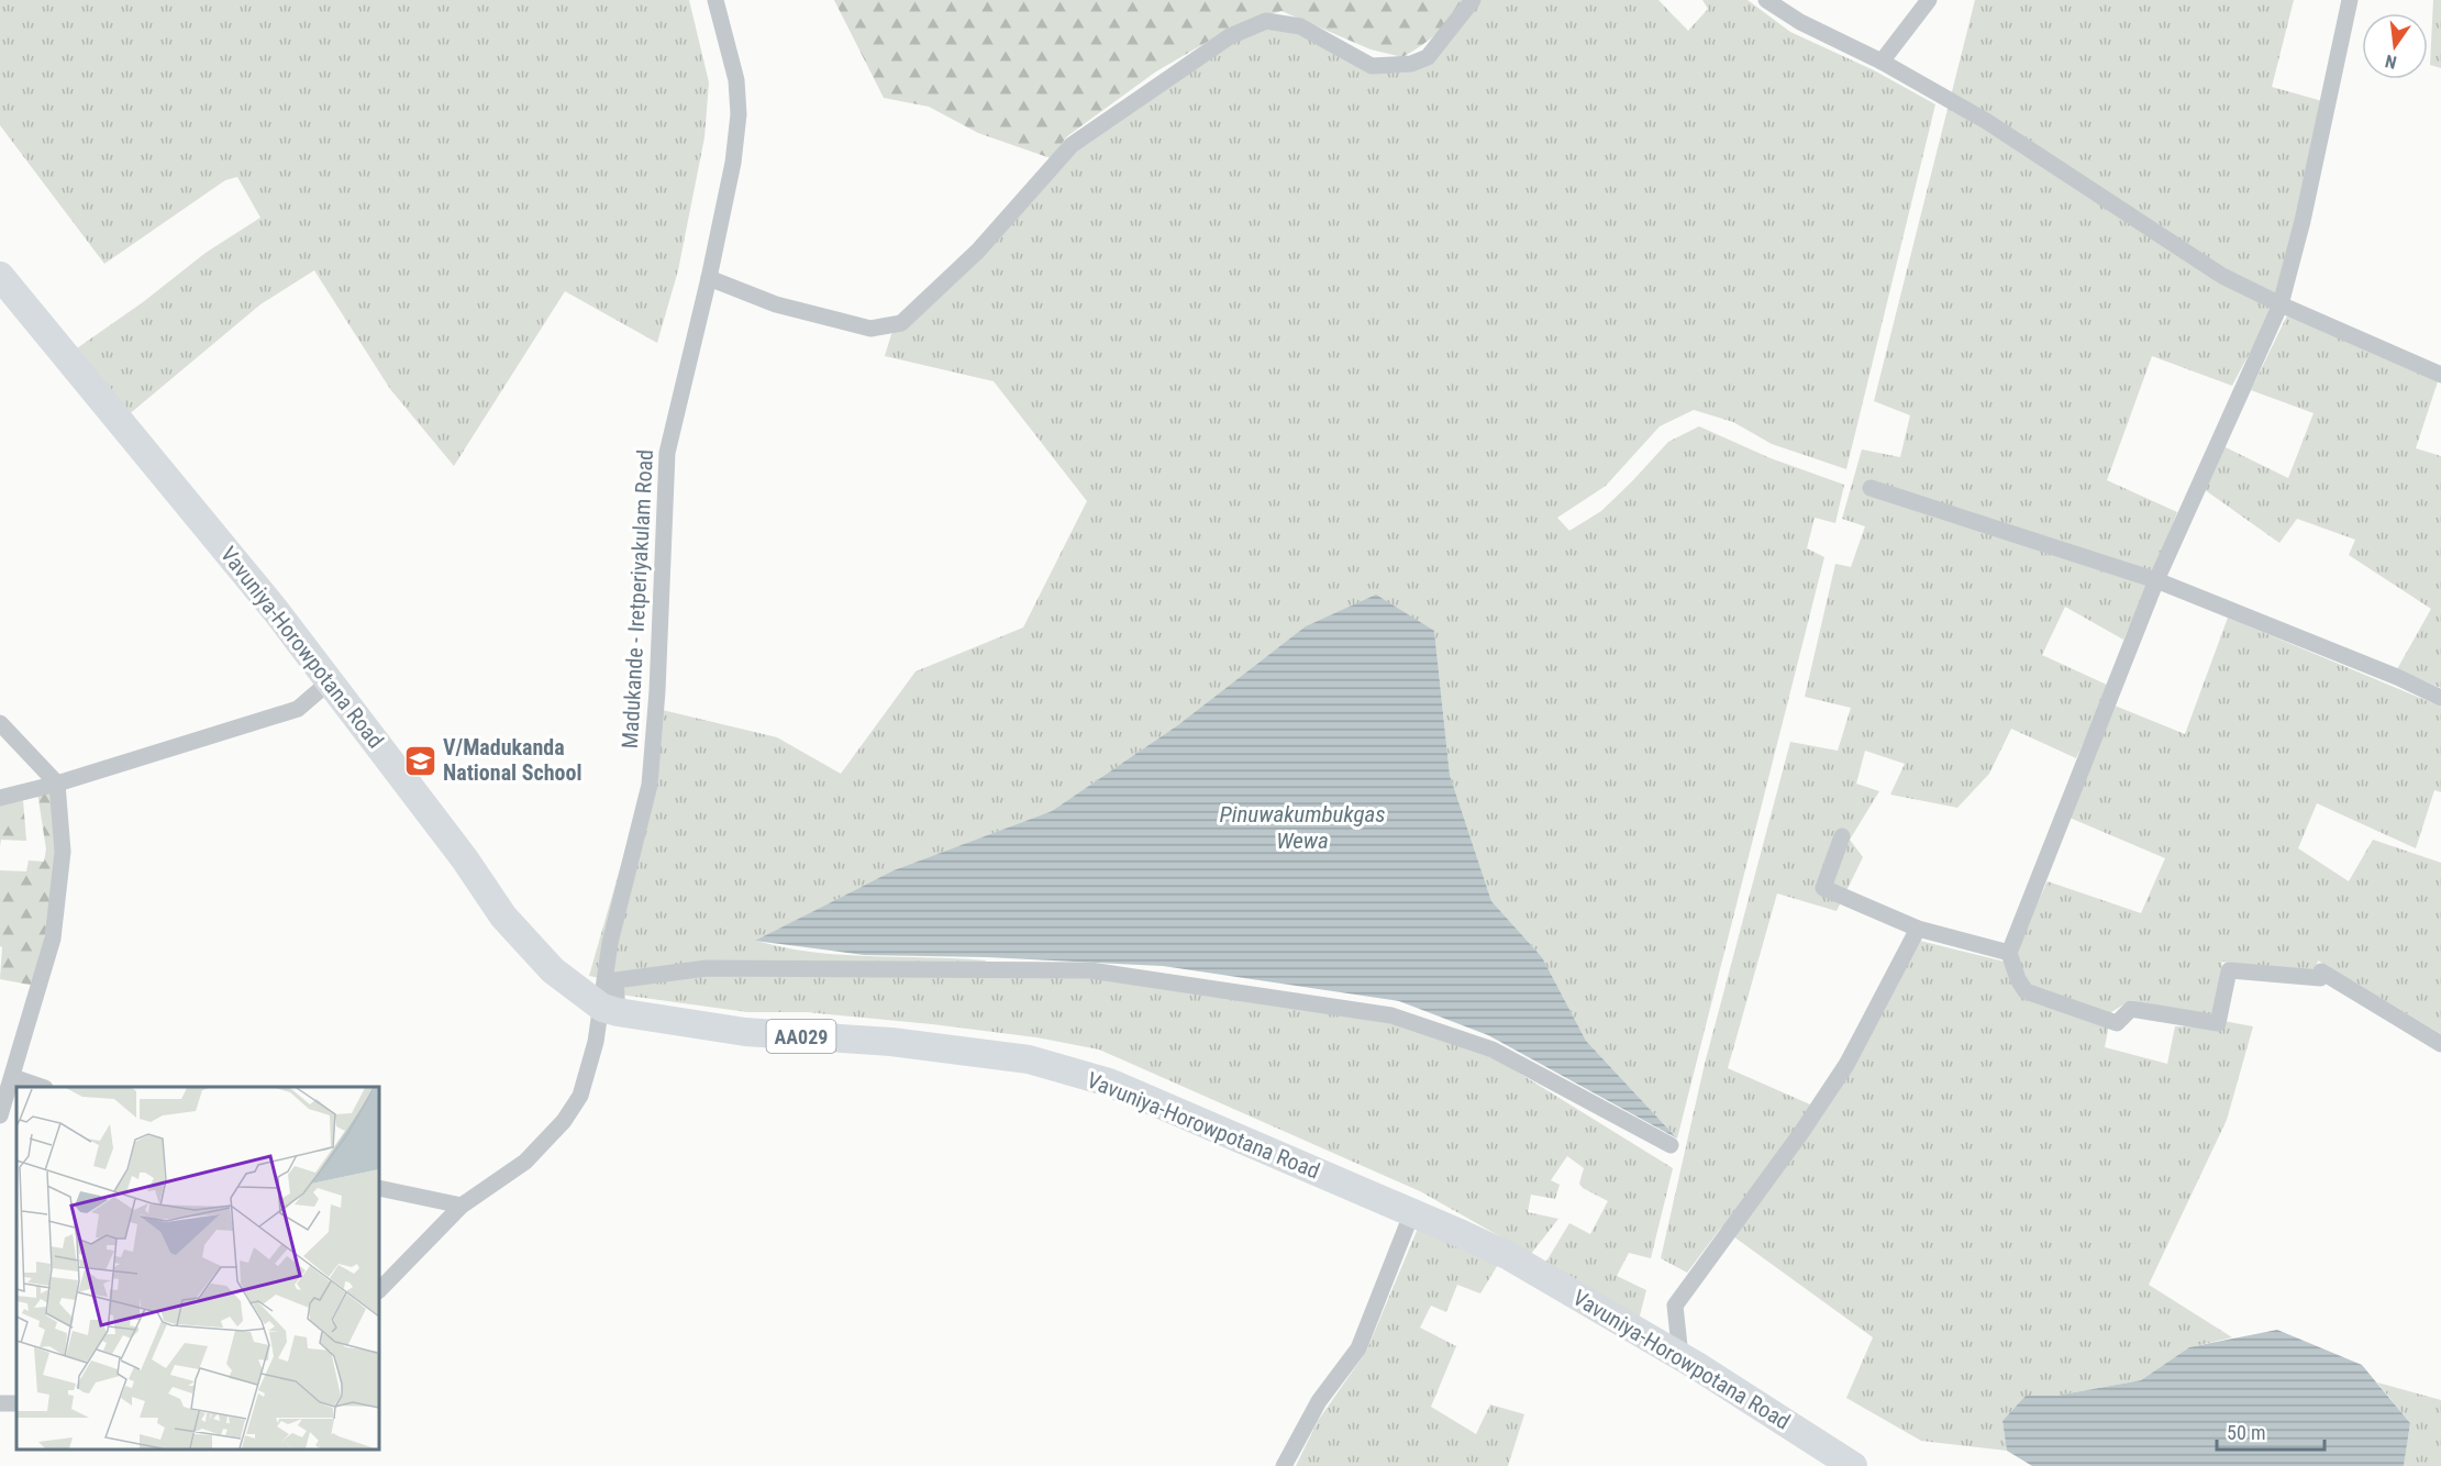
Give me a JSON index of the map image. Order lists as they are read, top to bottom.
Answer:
{
  "streets": {
    "highway": ["Vavuniya-Horowpotana Road", "AA029"],
    "street": ["Madukande - Iretperiyakulam Road"]
  },
  "crossings": [
    ["Madukande - Iretperiyakulam Road", "Vavuniya-Horowpotana Road"]
  ],
  "water": ["Pinuwakumbukgas Wewa"],
  "places": {
    "school or university": ["V/Madukanda National School"]
  },
  "scale_bar": "50 m",
  "north": "bottom"
}
